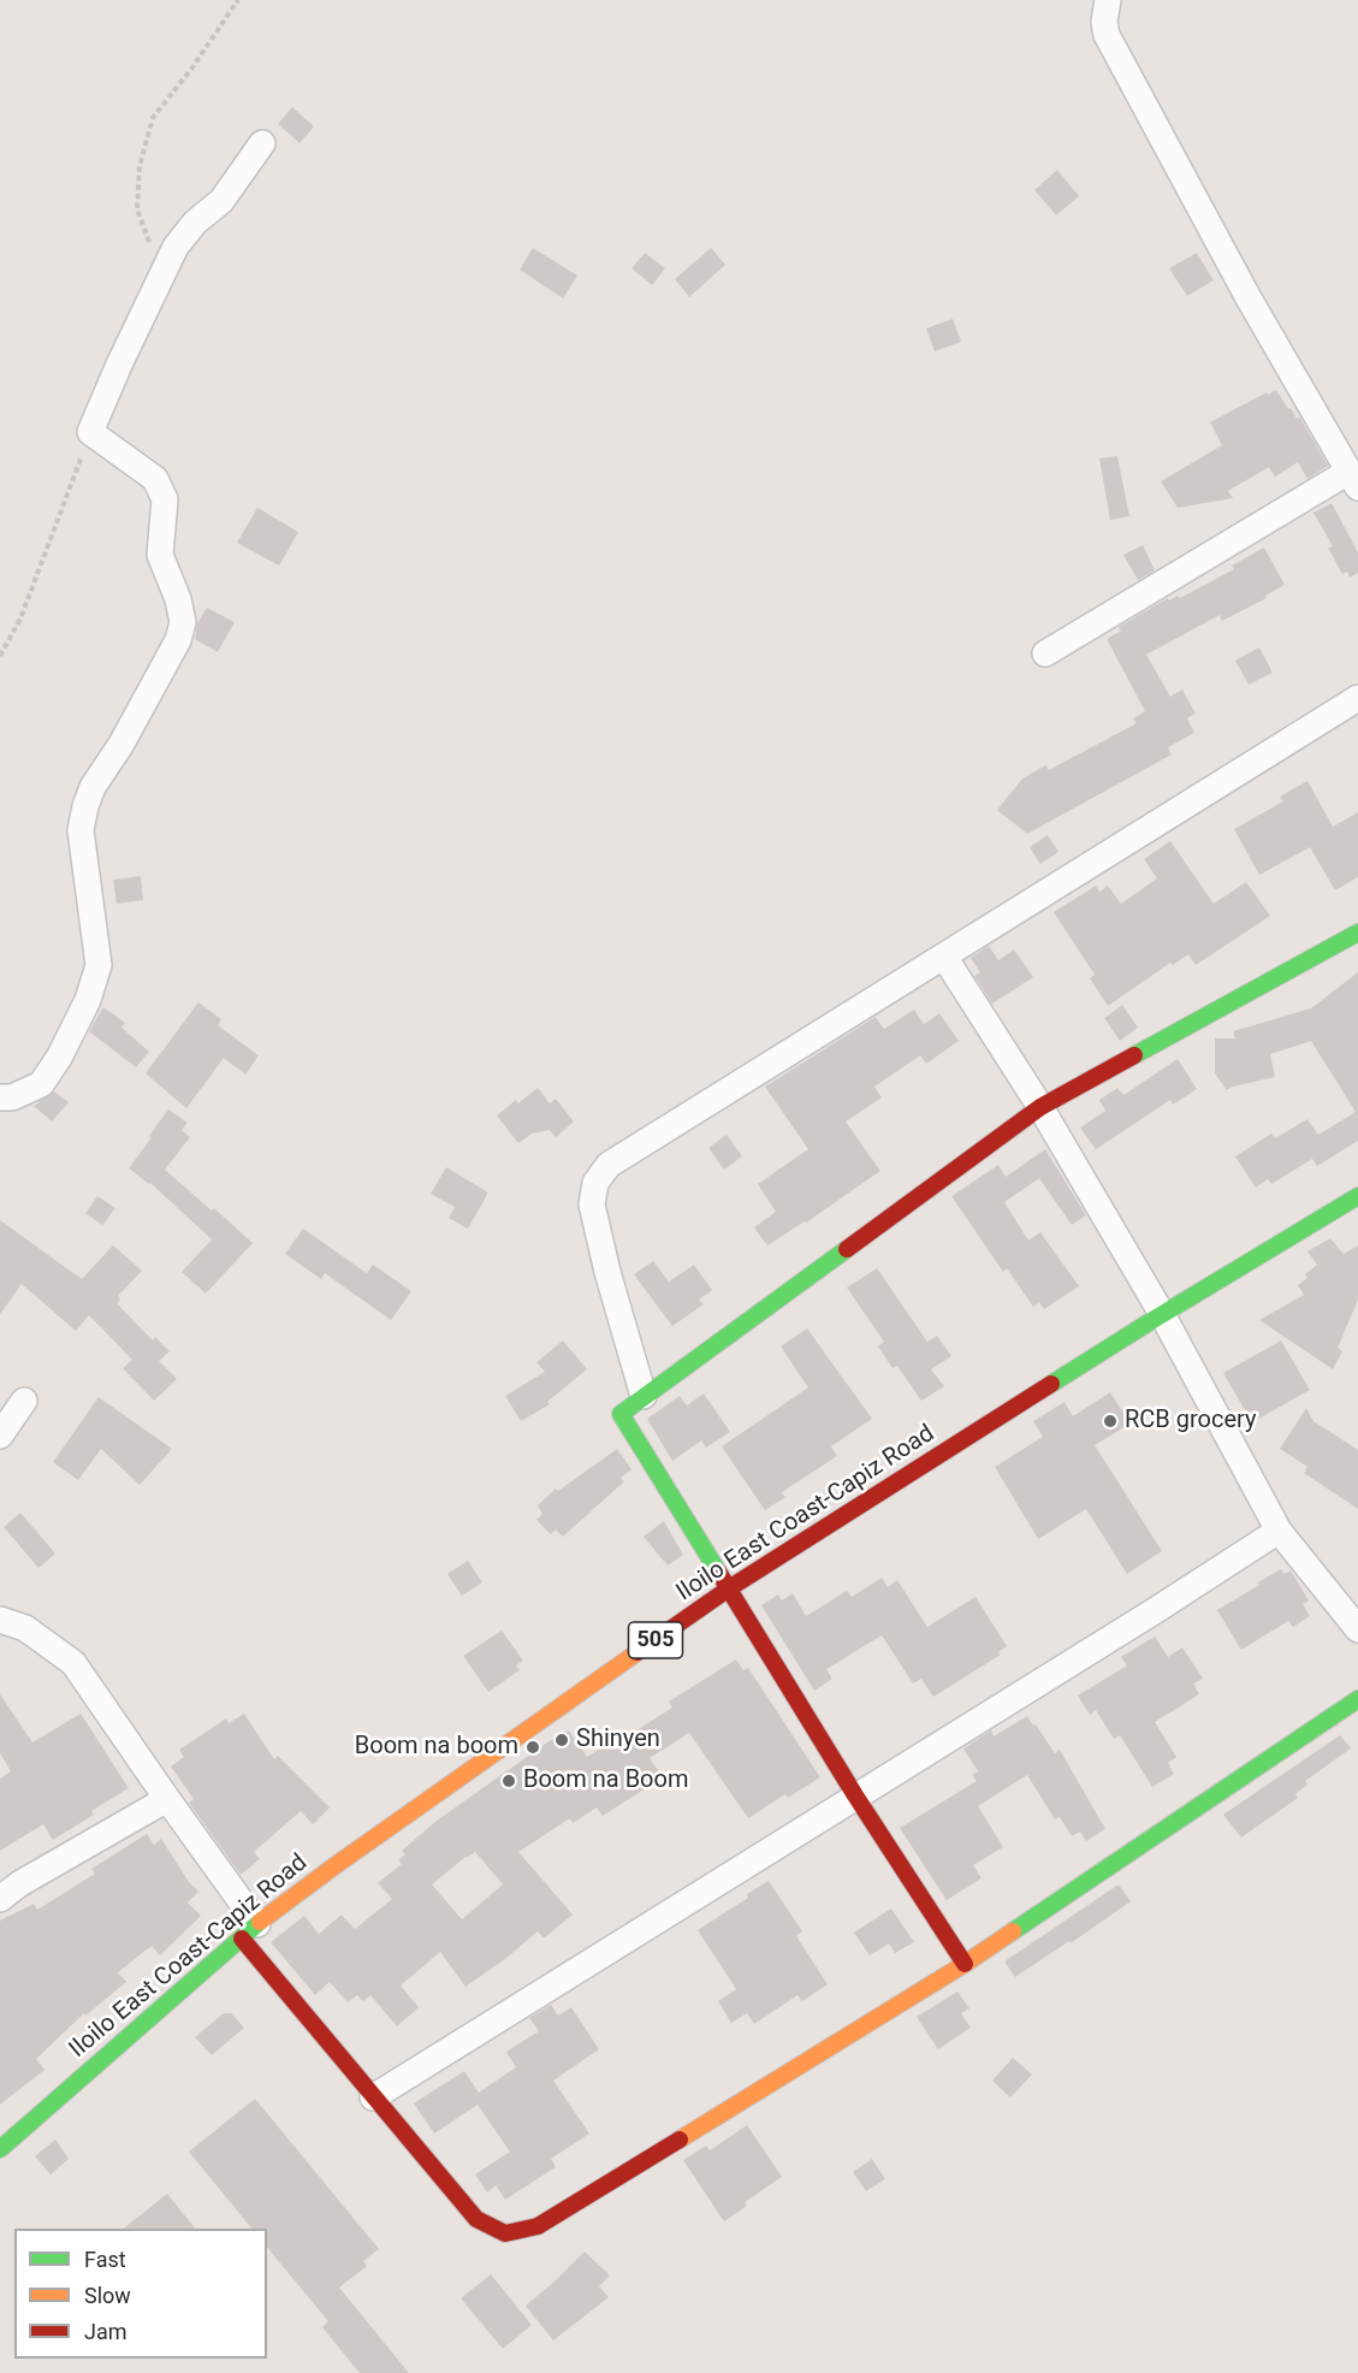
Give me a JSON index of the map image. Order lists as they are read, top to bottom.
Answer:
{
  "streets": {
    "street": ["Iloilo East Coast-Capiz Road", "505"]
  },
  "places": [
    "RCB grocery",
    "Shinyen",
    "Boom na boom",
    "Boom na Boom"
  ],
  "legend": ["Fast", "Slow", "Jam"]
}
